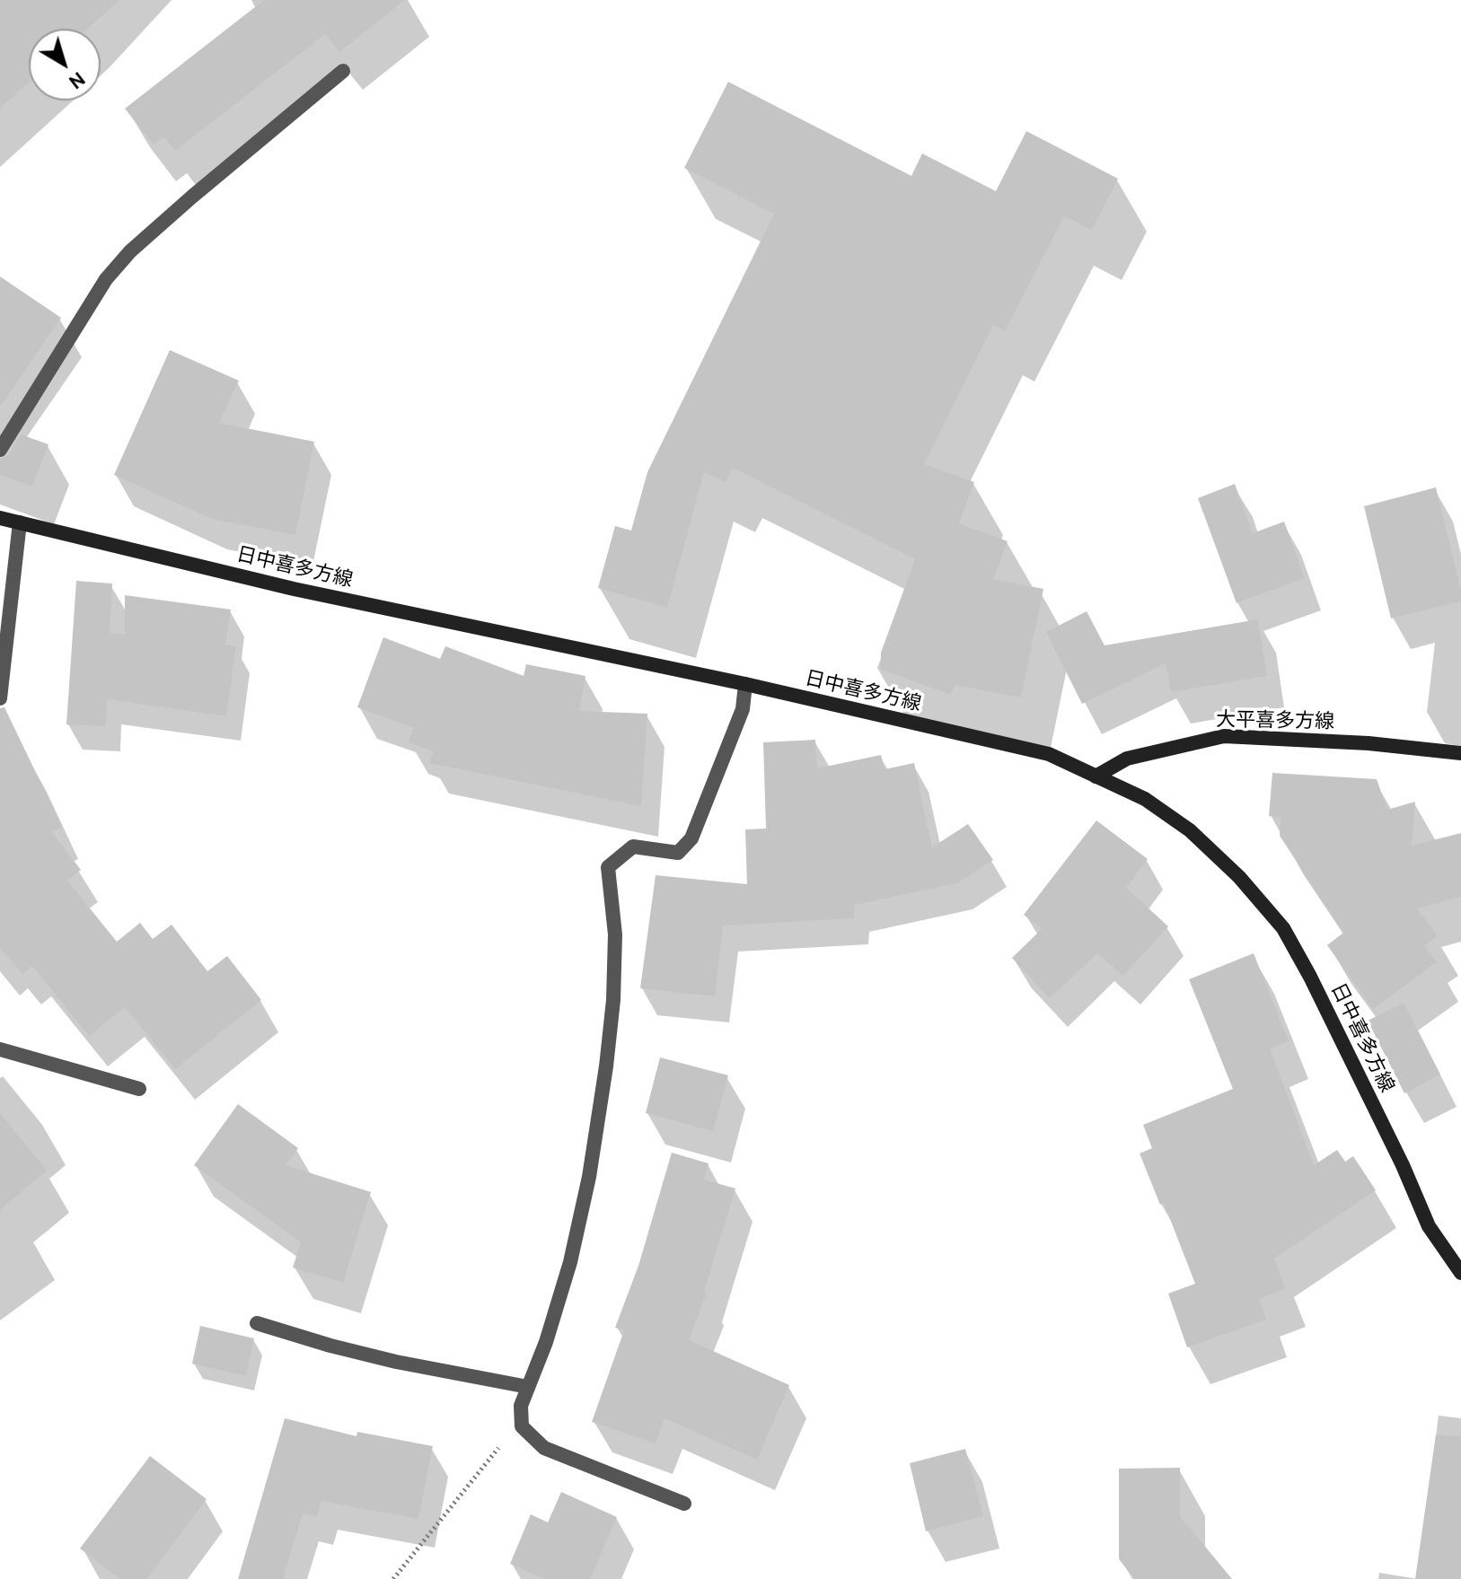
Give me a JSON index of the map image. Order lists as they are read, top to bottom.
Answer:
{
  "streets": {
    "main road": ["日中喜多方線", "大平喜多方線"]
  },
  "crossings": [
    ["日中喜多方線", "大平喜多方線"]
  ],
  "north": "bottom right"
}
